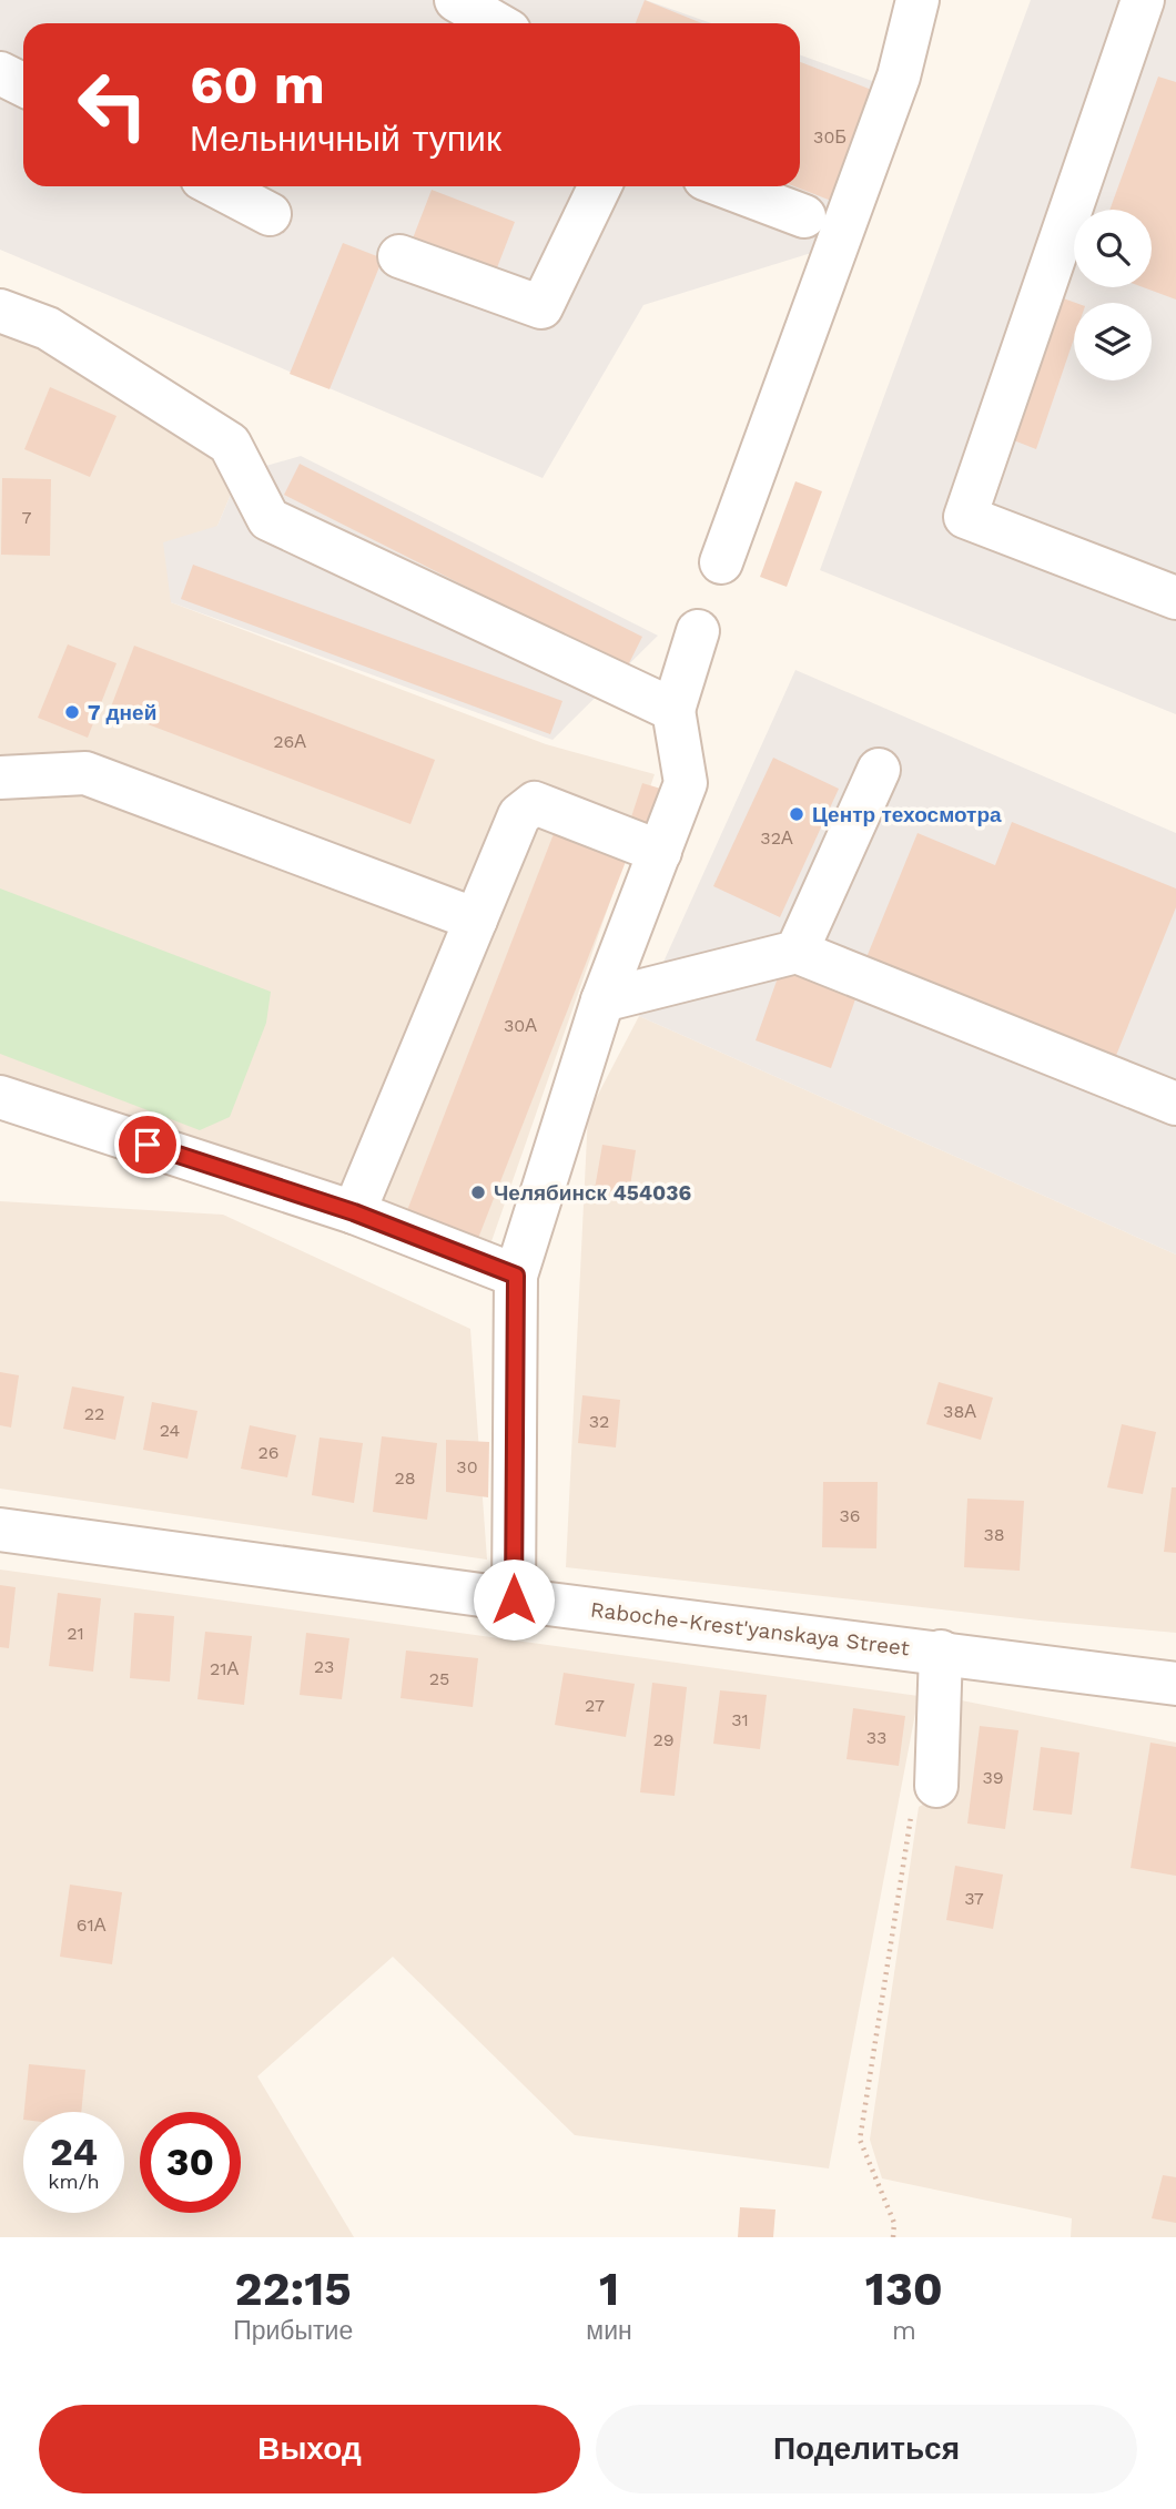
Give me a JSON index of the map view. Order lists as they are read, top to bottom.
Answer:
{
  "streets": {
    "street": ["Raboche-Krest'yanskaya Street"]
  },
  "places": ["7 дней", "Центр техосмотра", "Челябинск 454036"],
  "house_numbers": [
    "30Б",
    "7",
    "26А",
    "32А",
    "30А",
    "38А",
    "22",
    "32",
    "24",
    "26",
    "30",
    "28",
    "36",
    "38",
    "21",
    "23",
    "21А",
    "25",
    "27",
    "31",
    "33",
    "29",
    "39",
    "37",
    "61А"
  ],
  "page": {
    "turn": ["60 m", "Мельничный тупик"],
    "speed": "24 km/h",
    "limit": "30",
    "eta": [
      "22:15",
      "Прибытие",
      "1",
      "мин",
      "130",
      "m"
    ],
    "buttons": ["Выход", "Поделиться"]
  }
}
